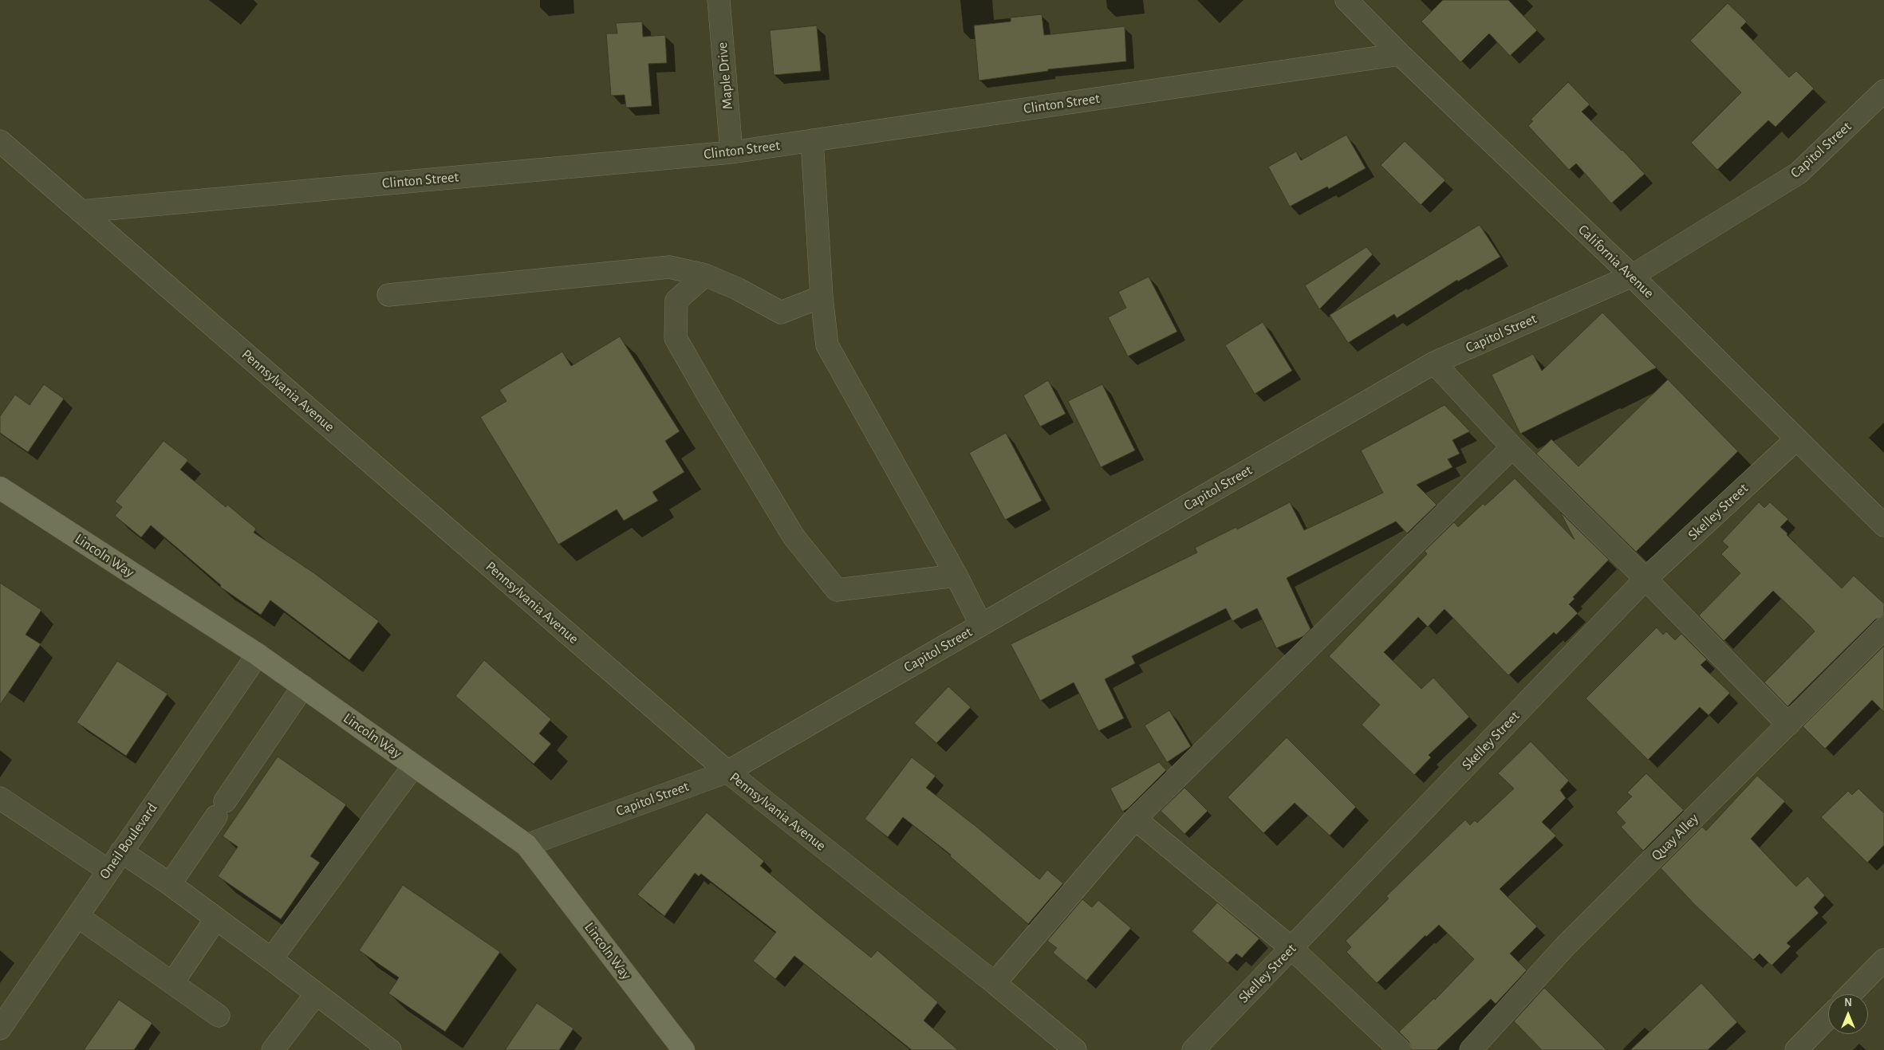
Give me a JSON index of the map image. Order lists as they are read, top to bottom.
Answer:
{
  "streets": {
    "main road": ["Lincoln Way"],
    "street": [
      "Maple Drive",
      "Clinton Street",
      "Capitol Street",
      "California Avenue",
      "Pennsylvania Avenue",
      "Skelley Street",
      "Quay Alley",
      "Oneil Boulevard"
    ]
  },
  "crossings": [
    ["Maple Drive", "Clinton Street"],
    ["Clinton Street", "California Avenue"],
    ["Clinton Street", "Pennsylvania Avenue"],
    ["Capitol Street", "California Avenue"],
    ["Capitol Street", "Pennsylvania Avenue"],
    ["Capitol Street", "Lincoln Way"],
    ["California Avenue", "Skelley Street"],
    ["Lincoln Way", "Oneil Boulevard"]
  ],
  "north": "top"
}
